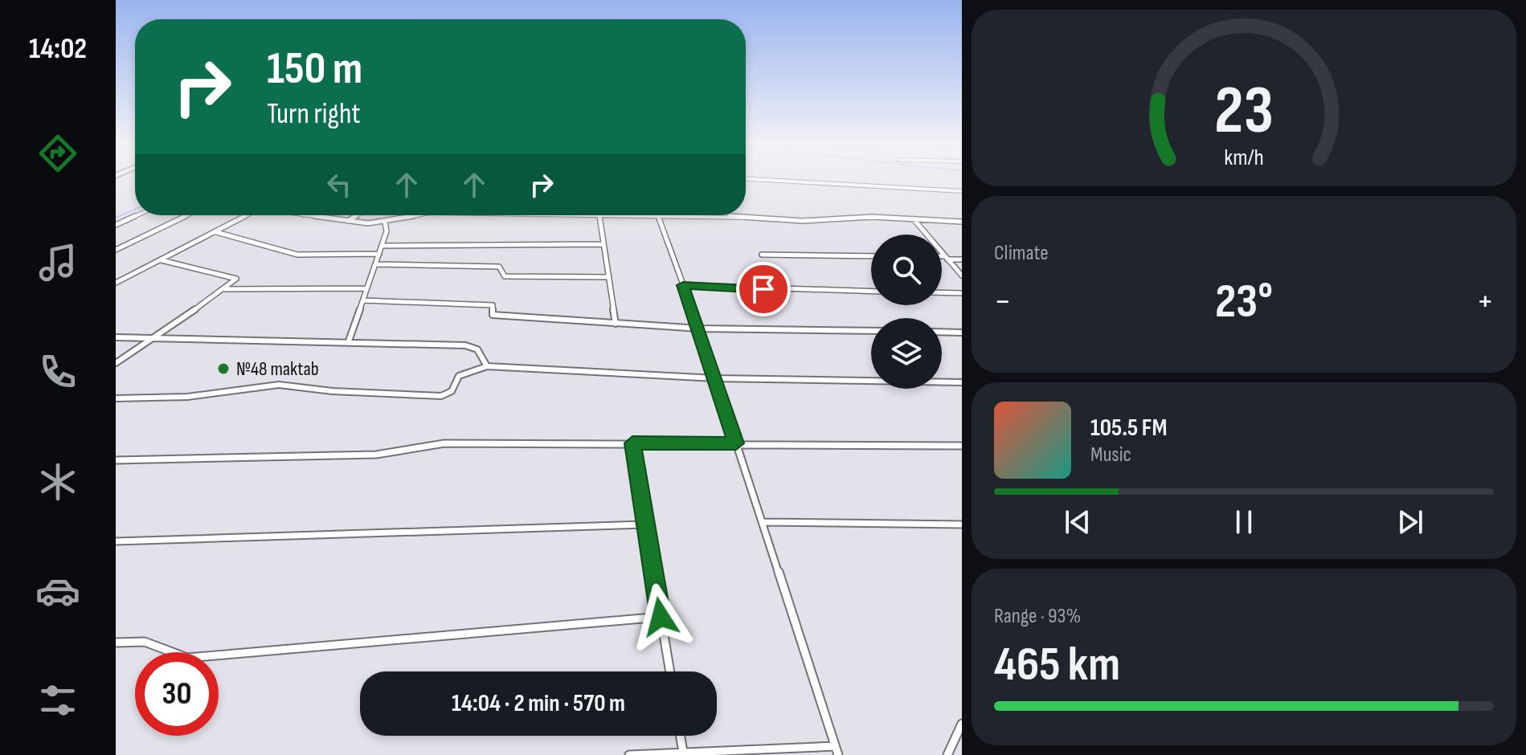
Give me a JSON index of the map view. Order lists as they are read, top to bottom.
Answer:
{
  "places": ["№48 maktab"],
  "page": {
    "tabs": "14:02",
    "turn": ["150 m", "Turn right"],
    "tile": [
      "Climate",
      ["Range · 93%", "465 km"]
    ],
    "heat": ["−", "23°", "+"],
    "song": ["105.5 FM", "Music"],
    "limit": "30",
    "trip": "14:04 · 2 min · 570 m",
    "gauge": ["23", "km/h"]
  }
}
